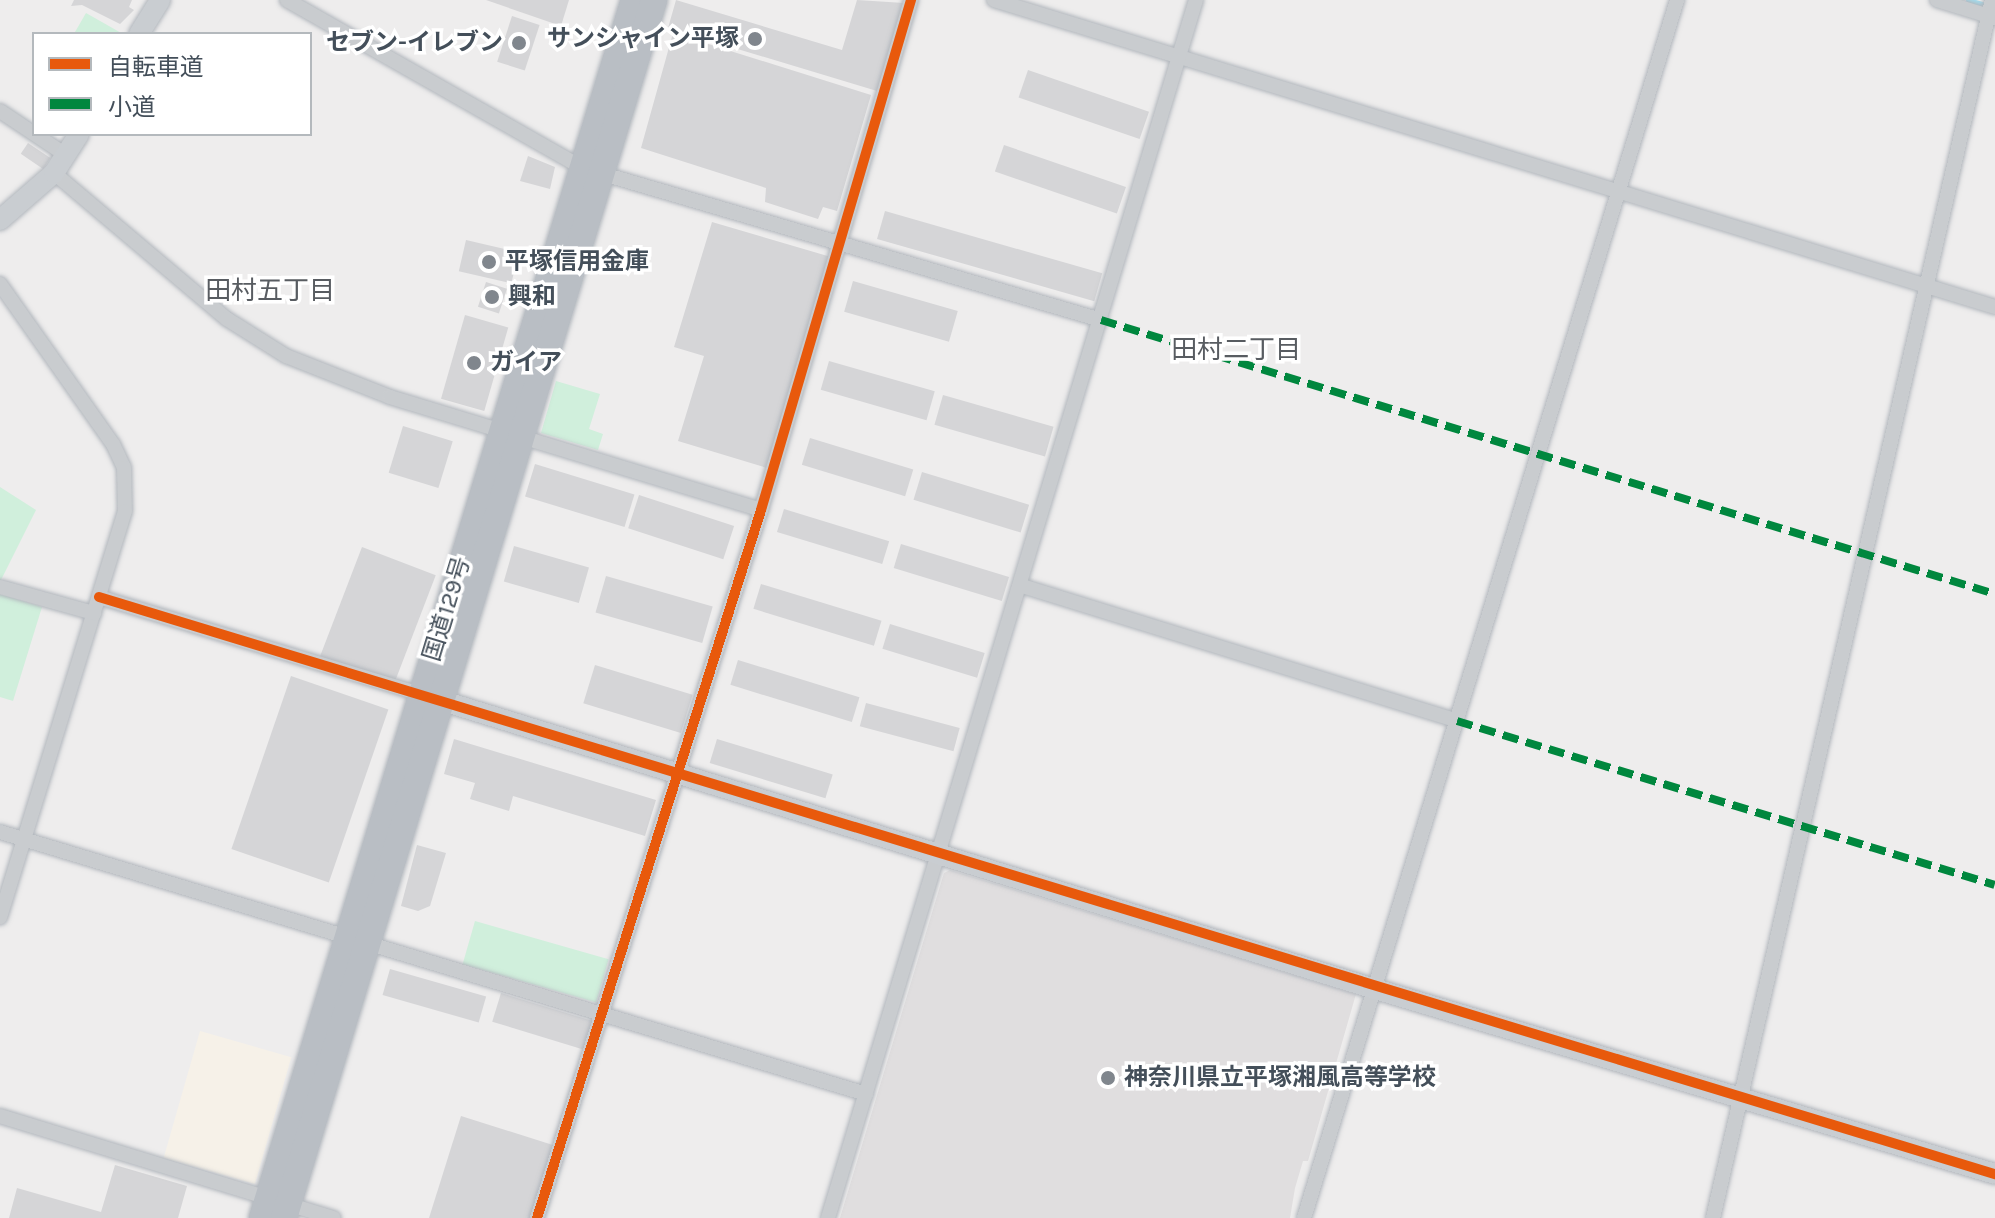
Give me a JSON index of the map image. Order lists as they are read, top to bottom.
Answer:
{
  "streets": {
    "highway": ["国道129号"]
  },
  "districts": ["田村五丁目", "田村二丁目"],
  "places": [
    "サンシャイン平塚",
    "セブン-イレブン",
    "平塚信用金庫",
    "興和",
    "ガイア",
    "神奈川県立平塚湘風高等学校"
  ],
  "legend": ["自転車道", "小道"]
}
